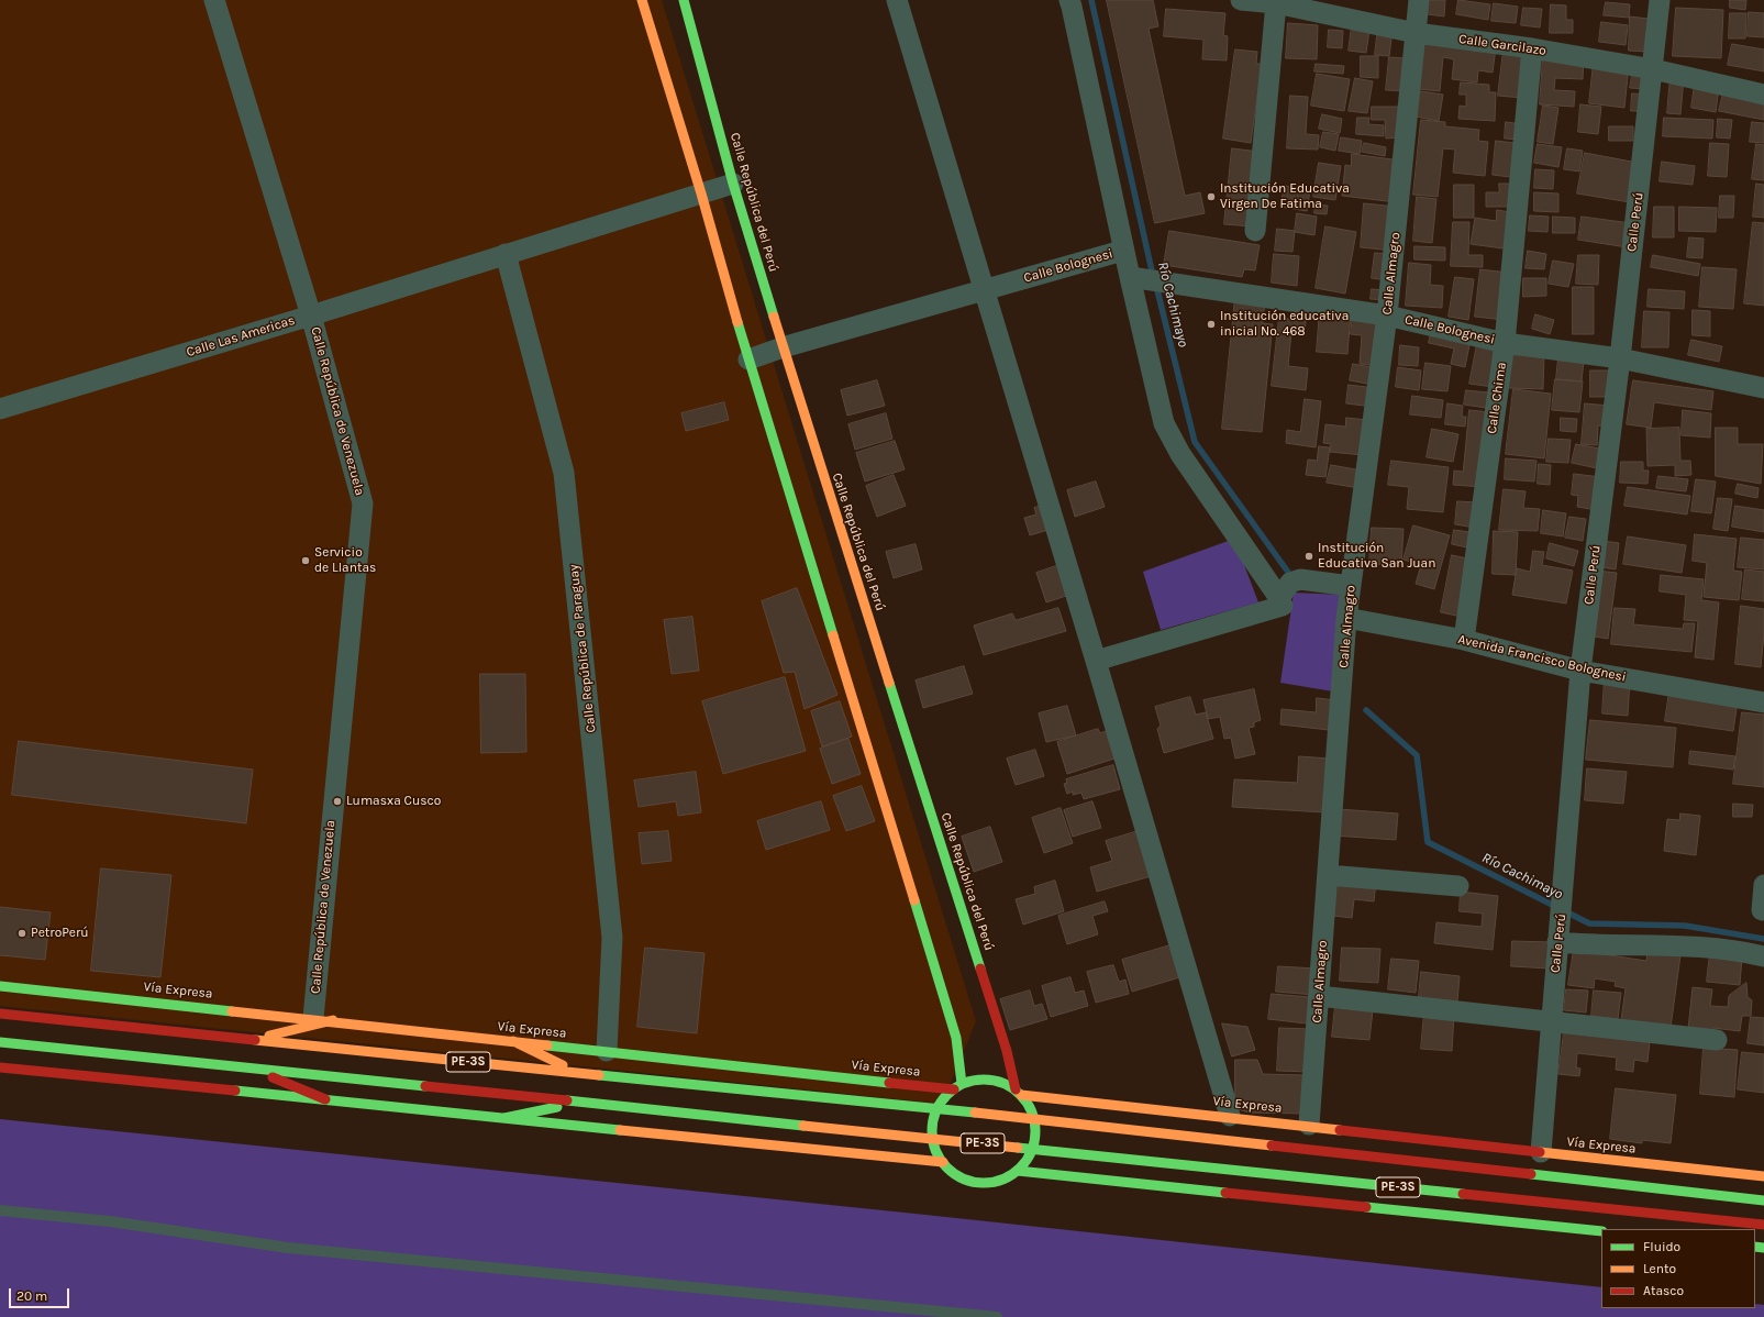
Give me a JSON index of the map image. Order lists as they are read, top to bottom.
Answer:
{
  "streets": {
    "main road": ["Calle República del Perú", "Vía Expresa", "PE-3S"],
    "street": [
      "Calle Garcilazo",
      "Calle Perú",
      "Calle Bolognesi",
      "Calle Almagro",
      "Calle Las Americas",
      "Calle Chima",
      "Calle República de Venezuela",
      "Calle República de Paraguay",
      "Avenida Francisco Bolognesi"
    ]
  },
  "crossings": [
    ["Calle Garcilazo", "Calle Perú"],
    ["Calle Garcilazo", "Calle Almagro"],
    ["Calle Garcilazo", "Calle Chima"],
    ["Calle República del Perú", "Calle Bolognesi"],
    ["Calle República del Perú", "Calle Las Americas"],
    ["Calle República del Perú", "Vía Expresa"],
    ["Calle Perú", "Calle Bolognesi"],
    ["Calle Perú", "Avenida Francisco Bolognesi"],
    ["Calle Perú", "Vía Expresa"],
    ["Calle Bolognesi", "Calle Almagro"],
    ["Calle Bolognesi", "Calle Chima"],
    ["Calle Almagro", "Avenida Francisco Bolognesi"],
    ["Calle Almagro", "Vía Expresa"],
    ["Calle Las Americas", "Calle República de Venezuela"],
    ["Calle Las Americas", "Calle República de Paraguay"],
    ["Calle Chima", "Avenida Francisco Bolognesi"],
    ["Calle República de Venezuela", "Vía Expresa"],
    ["Calle República de Paraguay", "Vía Expresa"]
  ],
  "water": ["Río Cachimayo"],
  "places": [
    "Institución Educativa Virgen De Fatima",
    "Institución educativa inicial No. 468",
    "Institución Educativa San Juan",
    "Servicio de Llantas",
    "Lumasxa Cusco",
    "PetroPerú"
  ],
  "legend": ["Fluido", "Lento", "Atasco"],
  "scale_bar": "20 m"
}
